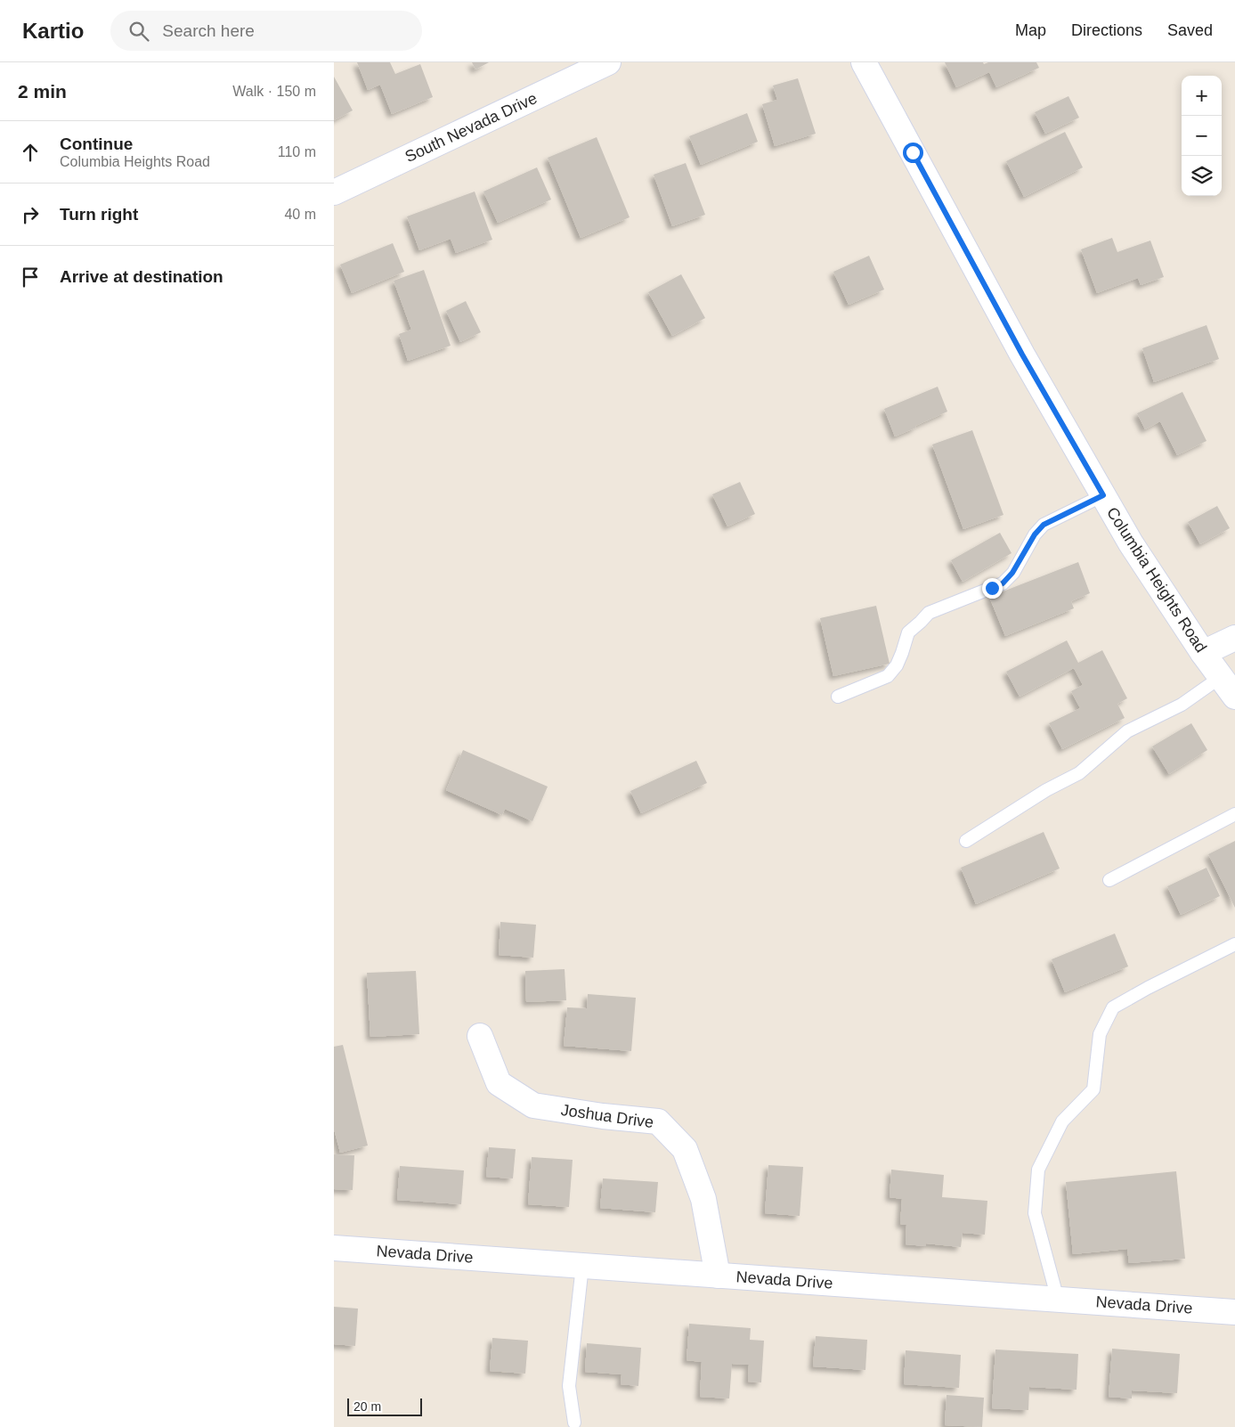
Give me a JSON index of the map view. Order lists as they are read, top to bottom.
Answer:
{
  "streets": {
    "street": [
      "South Nevada Drive",
      "Columbia Heights Road",
      "Joshua Drive",
      "Nevada Drive"
    ]
  },
  "crossings": [
    ["Joshua Drive", "Nevada Drive"]
  ],
  "scale_bar": "20 m",
  "page": {
    "header": "Kartio",
    "search": "Search here",
    "nav": ["Map", "Directions", "Saved"],
    "heading": ["2 min", "Walk · 150 m"],
    "map_buttons": ["+", "−"],
    "list": [
      ["Continue", "Columbia Heights Road", "110 m"],
      ["Turn right", "40 m"],
      "Arrive at destination"
    ],
    "scale": "20 m"
  }
}
